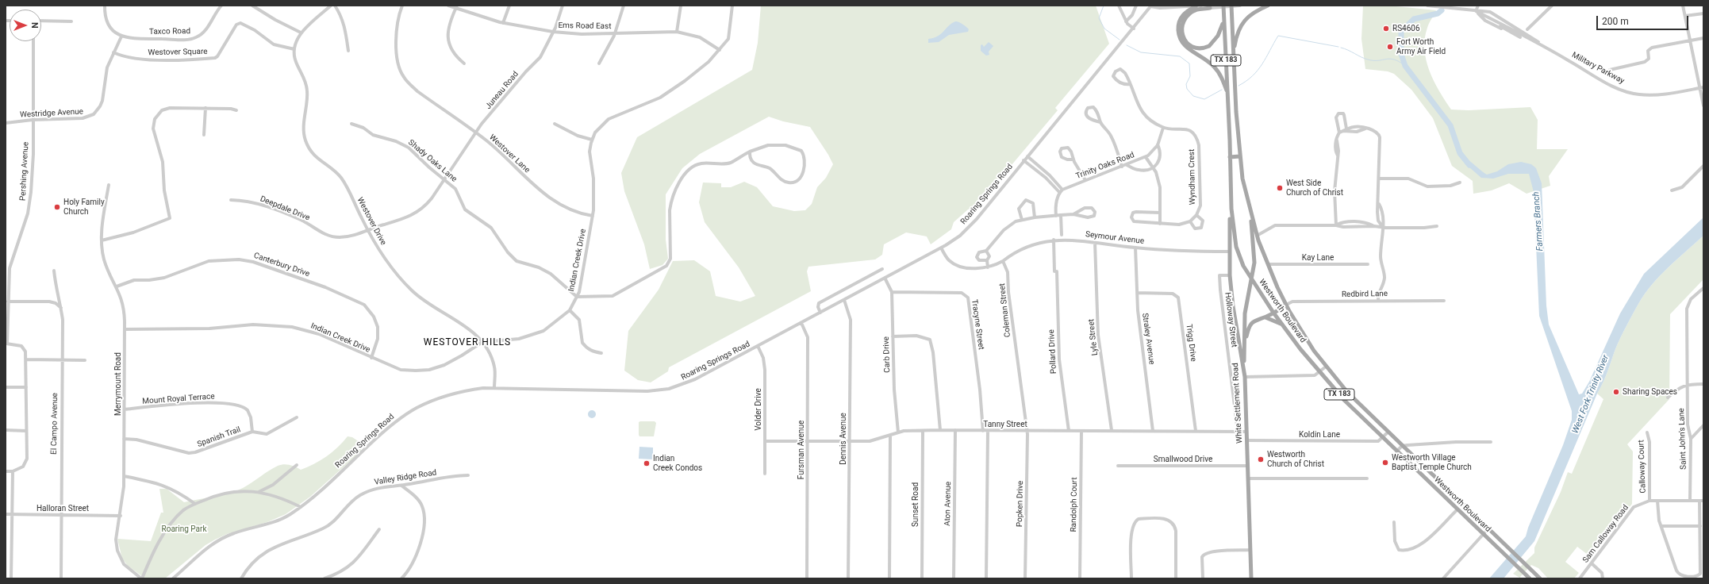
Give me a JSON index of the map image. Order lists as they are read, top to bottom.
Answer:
{
  "streets": {
    "main road": ["TX 183", "Westworth Boulevard", "White Settlement Road"],
    "street": [
      "Ems Road East",
      "Taxco Road",
      "Westover Square",
      "Military Parkway",
      "Juneau Road",
      "Westridge Avenue",
      "Westover Lane",
      "Shady Oaks Lane",
      "Trinity Oaks Road",
      "Pershing Avenue",
      "Wyndham Crest",
      "Roaring Springs Road",
      "Deepdale Drive",
      "Westover Drive",
      "Seymour Avenue",
      "Kay Lane",
      "Indian Creek Drive",
      "Canterbury Drive",
      "Redbird Lane",
      "Coleman Street",
      "Holloway Street",
      "Tracyne Street",
      "Lyle Street",
      "Straley Avenue",
      "Trigg Drive",
      "Pollard Drive",
      "Carb Drive",
      "Merrymount Road",
      "Mount Royal Terrace",
      "Volder Drive",
      "El Campo Avenue",
      "Tanny Street",
      "Koldin Lane",
      "Spanish Trail",
      "Dennis Avenue",
      "Saint John's Lane",
      "Fursman Avenue",
      "Smallwood Drive",
      "Calloway Court",
      "Valley Ridge Road",
      "Aton Avenue",
      "Popken Drive",
      "Sunset Road",
      "Randolph Court",
      "Halloran Street",
      "Sam Calloway Road"
    ]
  },
  "crossings": [
    ["Ems Road East", "Juneau Road"],
    ["Ems Road East", "Indian Creek Drive"],
    ["Westover Square", "Westridge Avenue"],
    ["Westover Square", "Westover Drive"],
    ["Juneau Road", "Westover Lane"],
    ["Juneau Road", "Shady Oaks Lane"],
    ["Juneau Road", "Deepdale Drive"],
    ["Westridge Avenue", "Pershing Avenue"],
    ["Westover Lane", "Indian Creek Drive"],
    ["Shady Oaks Lane", "Deepdale Drive"],
    ["Shady Oaks Lane", "Indian Creek Drive"],
    ["Trinity Oaks Road", "Wyndham Crest"],
    ["Roaring Springs Road", "Westover Drive"],
    ["Roaring Springs Road", "Carb Drive"],
    ["Roaring Springs Road", "Volder Drive"],
    ["Roaring Springs Road", "Dennis Avenue"],
    ["Roaring Springs Road", "Fursman Avenue"],
    ["Deepdale Drive", "Westover Drive"],
    ["Westover Drive", "Indian Creek Drive"],
    ["Seymour Avenue", "Coleman Street"],
    ["Seymour Avenue", "Lyle Street"],
    ["Seymour Avenue", "Straley Avenue"],
    ["Seymour Avenue", "Pollard Drive"],
    ["Seymour Avenue", "White Settlement Road"],
    ["Kay Lane", "Westworth Boulevard"],
    ["Indian Creek Drive", "Canterbury Drive"],
    ["Indian Creek Drive", "Merrymount Road"],
    ["Canterbury Drive", "Merrymount Road"],
    ["Redbird Lane", "Westworth Boulevard"],
    ["Coleman Street", "Tanny Street"],
    ["Coleman Street", "Popken Drive"],
    ["Westworth Boulevard", "White Settlement Road"],
    ["Westworth Boulevard", "Koldin Lane"],
    ["Holloway Street", "White Settlement Road"],
    ["Holloway Street", "Tanny Street"],
    ["Tracyne Street", "Carb Drive"],
    ["Tracyne Street", "Tanny Street"],
    ["Lyle Street", "Tanny Street"],
    ["Straley Avenue", "Trigg Drive"],
    ["Straley Avenue", "Tanny Street"],
    ["Trigg Drive", "Tanny Street"],
    ["Pollard Drive", "Tanny Street"],
    ["Carb Drive", "Tanny Street"],
    ["Merrymount Road", "Mount Royal Terrace"],
    ["Merrymount Road", "Spanish Trail"],
    ["Merrymount Road", "Halloran Street"],
    ["Mount Royal Terrace", "Spanish Trail"],
    ["White Settlement Road", "Tanny Street"],
    ["White Settlement Road", "Koldin Lane"],
    ["White Settlement Road", "Smallwood Drive"],
    ["Volder Drive", "Tanny Street"],
    ["El Campo Avenue", "Halloran Street"],
    ["Tanny Street", "Dennis Avenue"],
    ["Tanny Street", "Fursman Avenue"],
    ["Tanny Street", "Aton Avenue"],
    ["Tanny Street", "Popken Drive"],
    ["Tanny Street", "Sunset Road"],
    ["Tanny Street", "Randolph Court"],
    ["Saint John's Lane", "Sam Calloway Road"],
    ["Calloway Court", "Sam Calloway Road"]
  ],
  "districts": ["WESTOVER HILLS"],
  "water": ["Farmers Branch", "West Fork Trinity River"],
  "parks": ["Roaring Park"],
  "places": [
    "RS4606",
    "Fort Worth Army Air Field",
    "West Side Church of Christ",
    "Holy Family Church",
    "Sharing Spaces",
    "Westworth Church of Christ",
    "Westworth Village Baptist Temple Church",
    "Indian Creek Condos"
  ],
  "scale_bar": "200 m",
  "north": "right"
}
